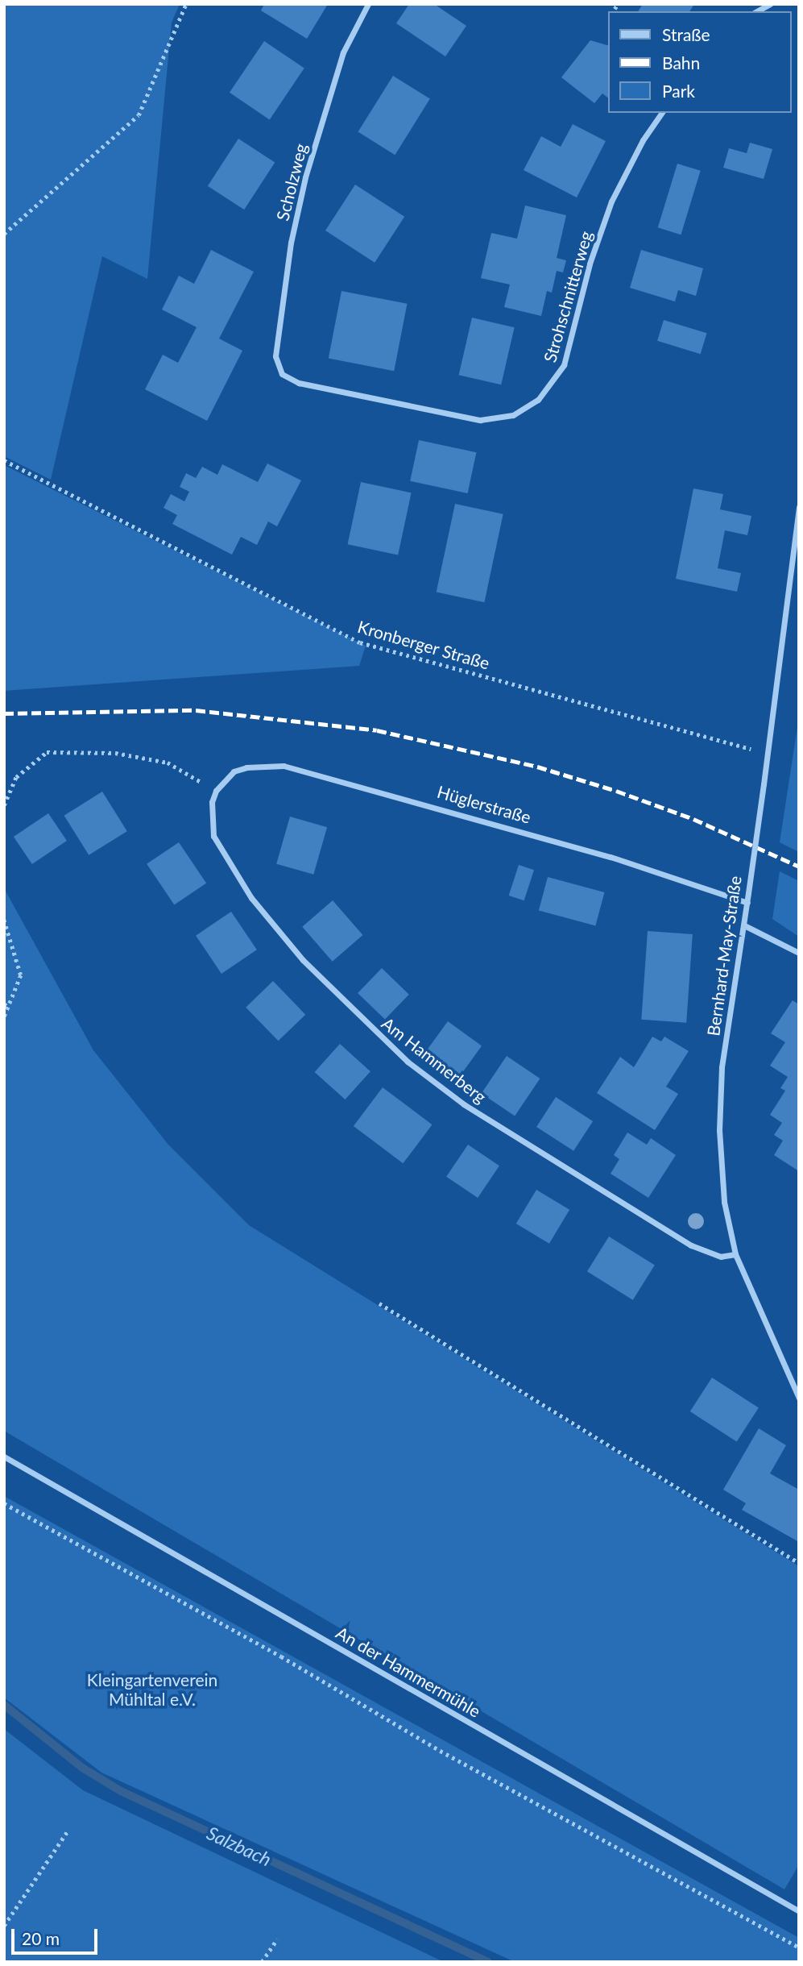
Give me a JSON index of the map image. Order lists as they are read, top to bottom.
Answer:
{
  "streets": {
    "street": [
      "Scholzweg",
      "Strohschnitterweg",
      "Hüglerstraße",
      "Bernhard-May-Straße",
      "Am Hammerberg",
      "An der Hammermühle"
    ],
    "path": ["Kronberger Straße"]
  },
  "crossings": [
    ["Scholzweg", "Strohschnitterweg"],
    ["Kronberger Straße", "Bernhard-May-Straße"],
    ["Hüglerstraße", "Bernhard-May-Straße"],
    ["Hüglerstraße", "Am Hammerberg"],
    ["Bernhard-May-Straße", "Am Hammerberg"]
  ],
  "water": ["Salzbach"],
  "parks": ["Kleingartenverein Mühltal e.V."],
  "legend": ["Straße", "Bahn", "Park"],
  "scale_bar": "20 m"
}
